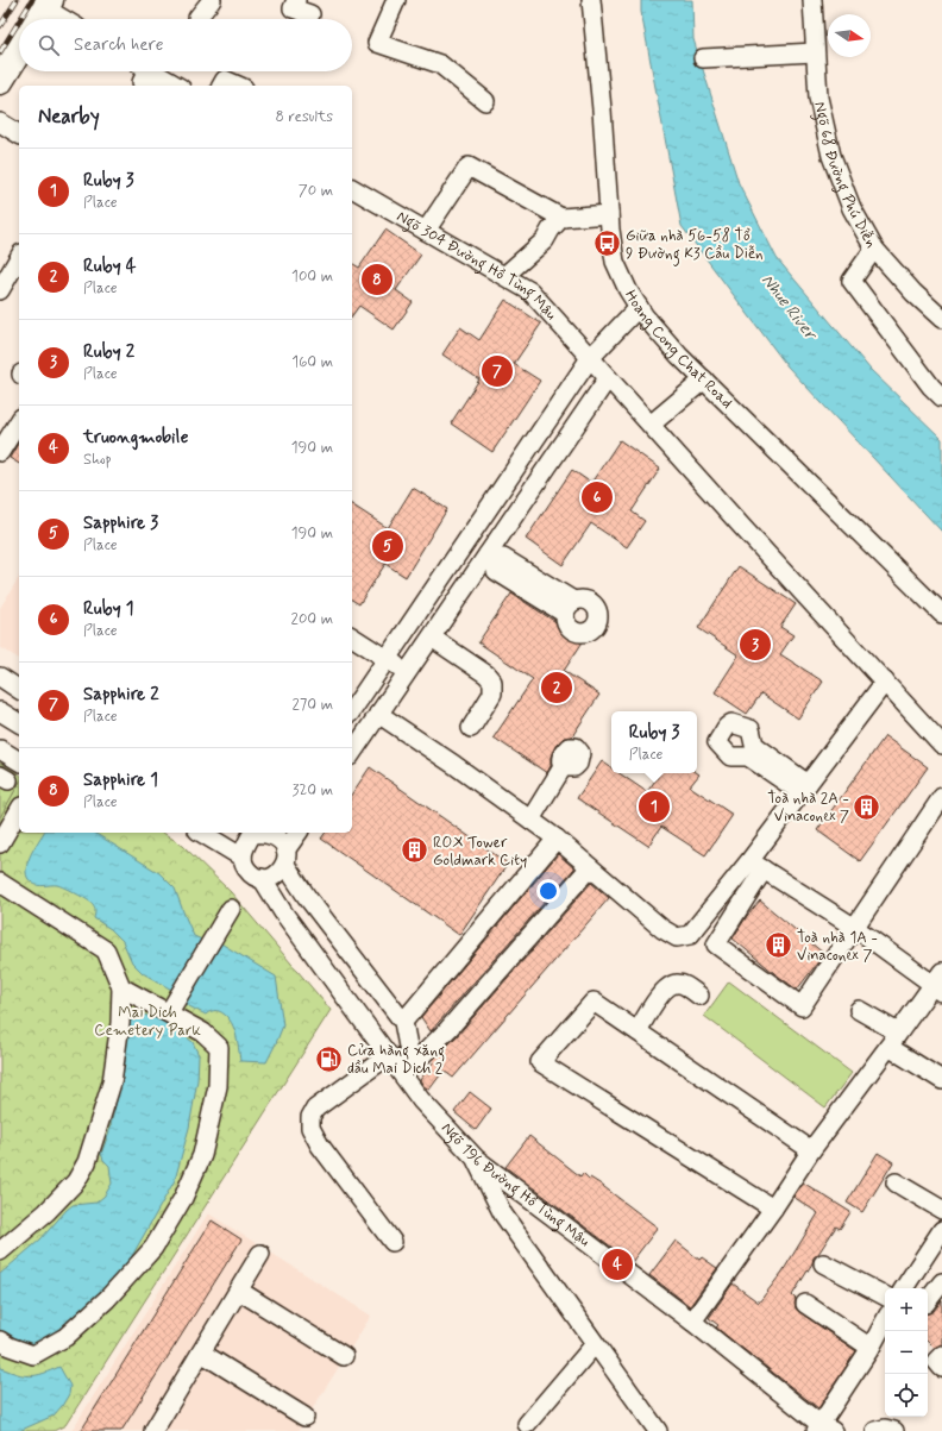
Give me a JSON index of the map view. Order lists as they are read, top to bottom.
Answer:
{
  "streets": {
    "street": [
      "Ngõ 68 Đường Phú Diễn",
      "Ngõ 304 Đường Hồ Tùng Mậu",
      "Hoang Cong Chat Road",
      "Ngõ 196 Đường Hồ Tùng Mậu"
    ]
  },
  "water": ["Nhue River"],
  "parks": ["Mai Dich Cemetery Park"],
  "places": {
    "bus stop": ["Giữa nhà 56-58 Tổ 9 Đường K3 Cầu Diễn"],
    "building": ["Toà nhà 2A - Vinaconex 7", "ROX Tower Goldmark City", "Toà nhà 1A - Vinaconex 7"],
    "fuel station": ["Cửa hàng xăng dầu Mai Dịch 2"]
  },
  "north": "right",
  "page": {
    "search": "Search here",
    "heading": ["Nearby", "8 results"],
    "list": [
      {
        "mark": "1",
        "name": "Ruby 3",
        "note": "Place",
        "value": "70 m"
      },
      {
        "mark": "2",
        "name": "Ruby 4",
        "note": "Place",
        "value": "100 m"
      },
      {
        "mark": "3",
        "name": "Ruby 2",
        "note": "Place",
        "value": "160 m"
      },
      {
        "mark": "4",
        "name": "truongmobile",
        "note": "Shop",
        "value": "190 m"
      },
      {
        "mark": "5",
        "name": "Sapphire 3",
        "note": "Place",
        "value": "190 m"
      },
      {
        "mark": "6",
        "name": "Ruby 1",
        "note": "Place",
        "value": "200 m"
      },
      {
        "mark": "7",
        "name": "Sapphire 2",
        "note": "Place",
        "value": "270 m"
      },
      {
        "mark": "8",
        "name": "Sapphire 1",
        "note": "Place",
        "value": "320 m"
      }
    ],
    "pins": [
      "8",
      "7",
      "6",
      "5",
      "3",
      "2",
      "1",
      "4"
    ],
    "popup": ["Ruby 3", "Place"],
    "map_buttons": ["+", "−"]
  }
}
